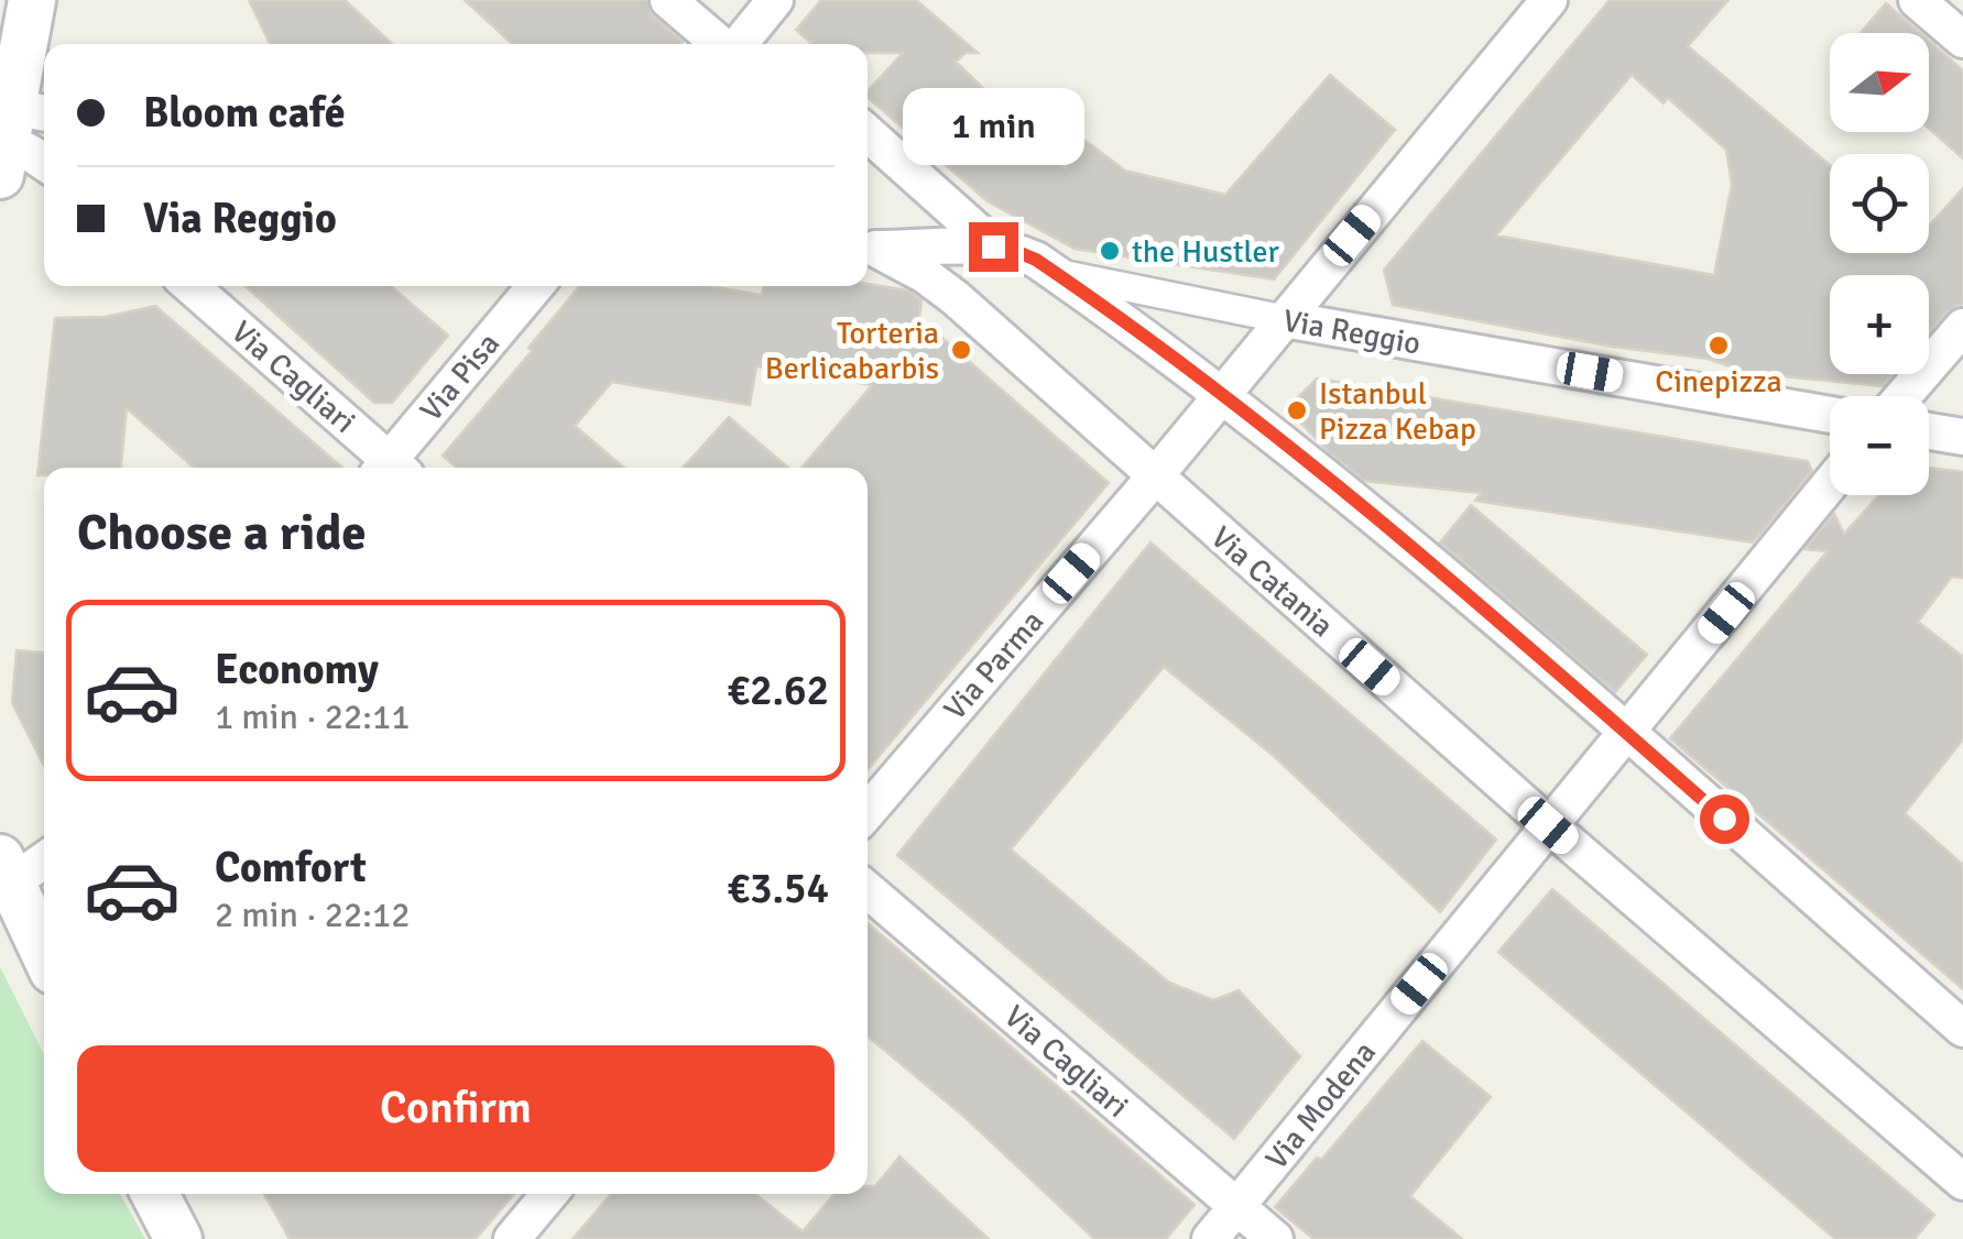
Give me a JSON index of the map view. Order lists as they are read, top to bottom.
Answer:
{
  "streets": {
    "street": [
      "Via Reggio",
      "Via Cagliari",
      "Via Pisa",
      "Via Catania",
      "Via Parma",
      "Via Modena"
    ]
  },
  "crossings": [
    ["Via Reggio", "Via Catania"],
    ["Via Reggio", "Via Parma"],
    ["Via Cagliari", "Via Modena"],
    ["Via Catania", "Via Parma"],
    ["Via Catania", "Via Modena"]
  ],
  "places": [
    "the Hustler",
    "Cinepizza",
    "Torteria Berlicabarbis",
    "Istanbul Pizza Kebap"
  ],
  "north": "right",
  "page": {
    "map_buttons": ["+", "−"],
    "banner": ["Bloom café", "Via Reggio"],
    "bubble": "1 min",
    "heading": "Choose a ride",
    "list": [
      {
        "name": "Economy",
        "note": "1 min · 22:11",
        "value": "€2.62"
      },
      {
        "name": "Comfort",
        "note": "2 min · 22:12",
        "value": "€3.54"
      }
    ],
    "buttons": "Confirm"
  }
}
